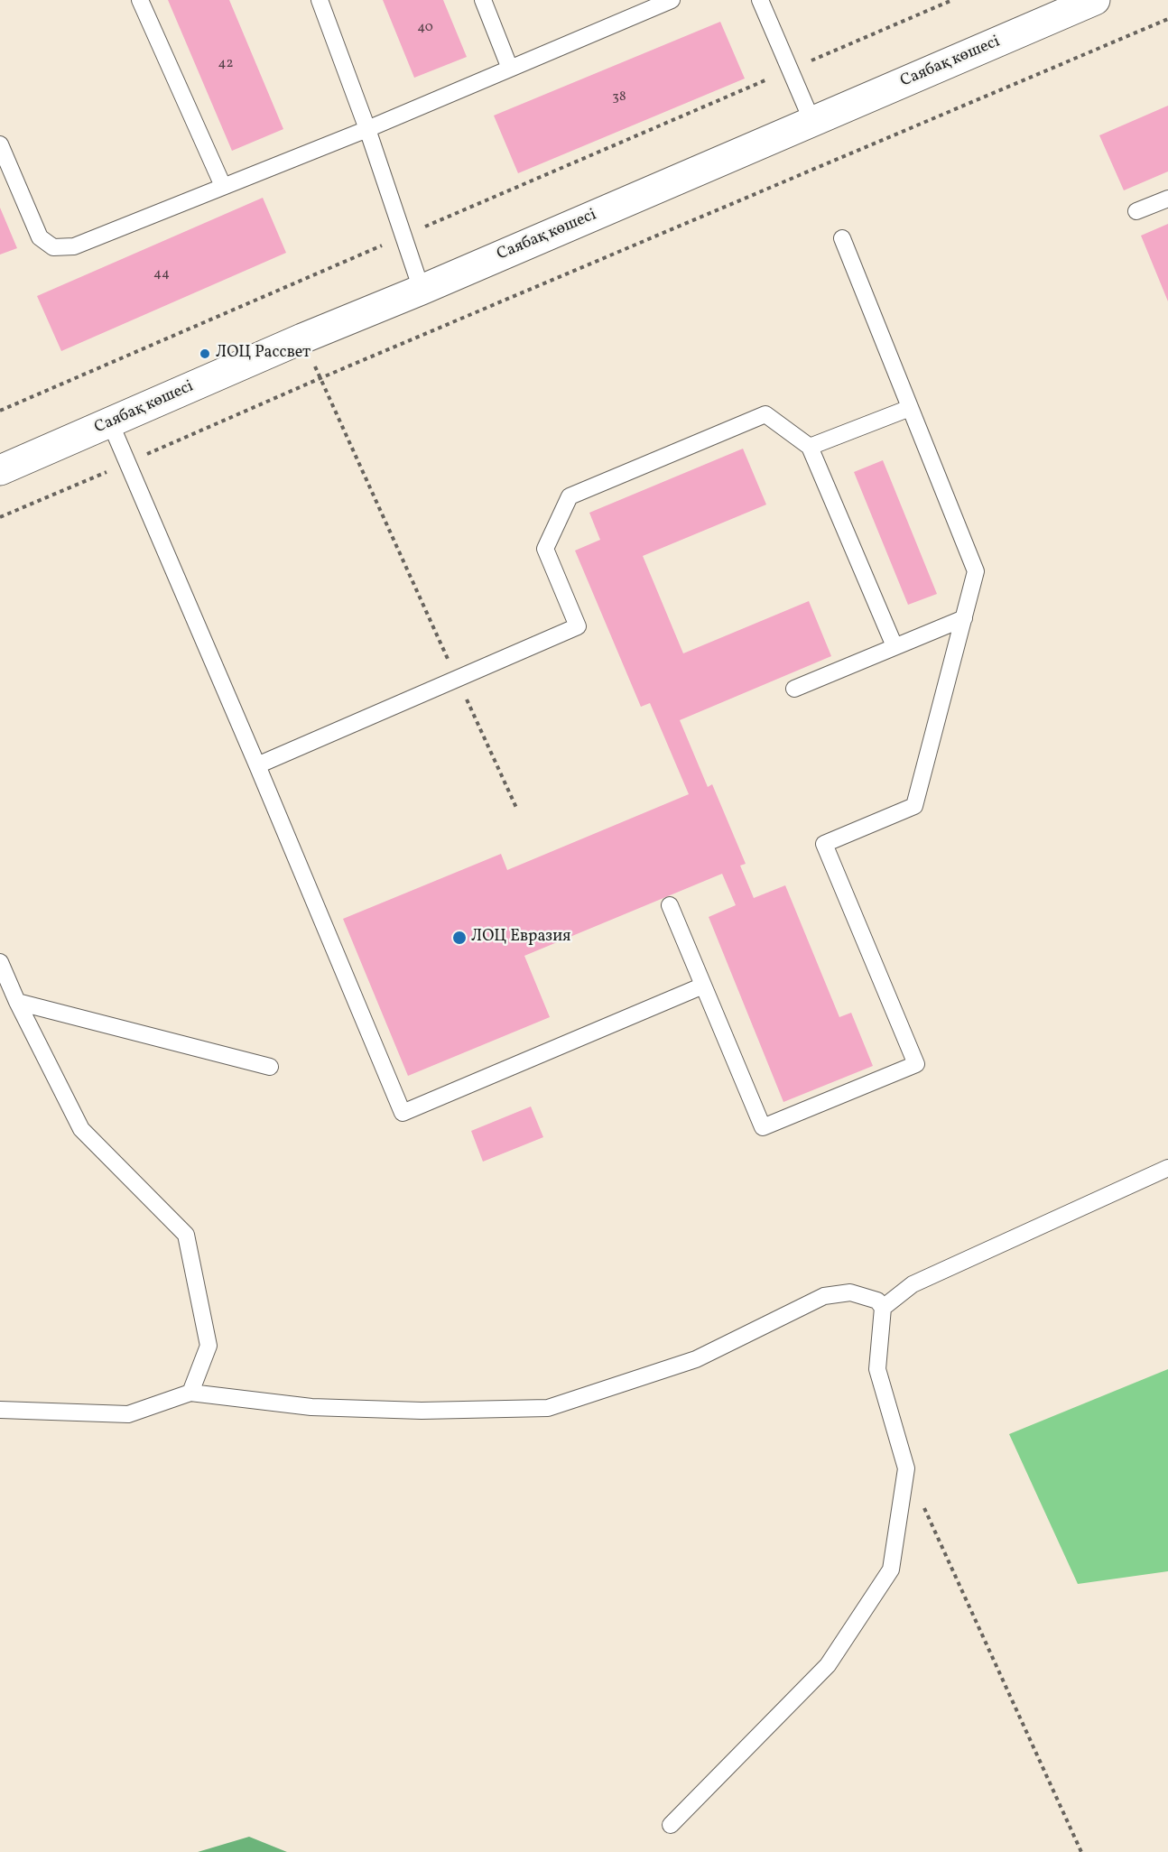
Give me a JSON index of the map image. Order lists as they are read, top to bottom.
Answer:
{
  "streets": {
    "street": ["Саябақ көшесі"]
  },
  "places": ["ЛОЦ Рассвет", "ЛОЦ Евразия"],
  "house_numbers": [
    "40",
    "42",
    "38",
    "44"
  ]
}
